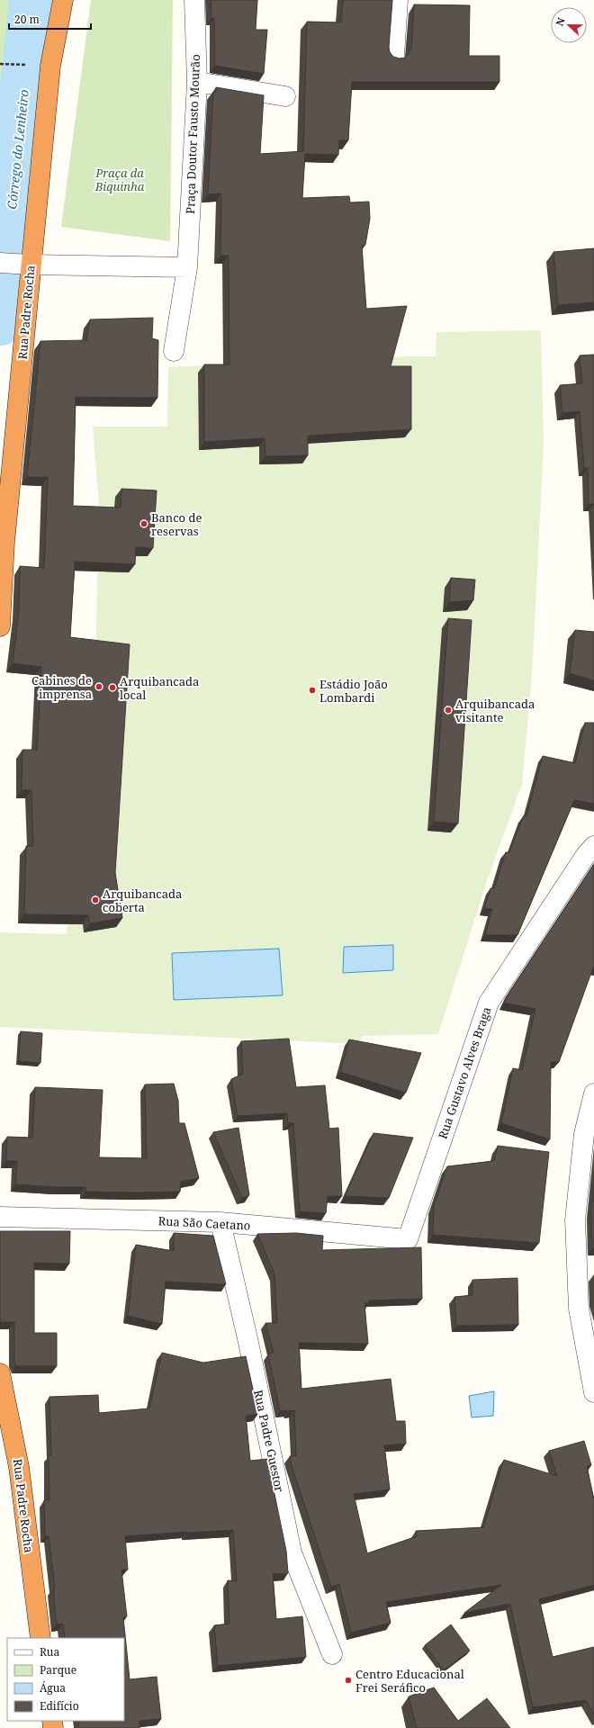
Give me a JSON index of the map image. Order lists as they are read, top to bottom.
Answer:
{
  "streets": {
    "highway": ["Rua Padre Rocha"],
    "street": [
      "Praça Doutor Fausto Mourão",
      "Rua Gustavo Alves Braga",
      "Rua São Caetano",
      "Rua Padre Guestor"
    ]
  },
  "crossings": [
    ["Rua Gustavo Alves Braga", "Rua São Caetano"],
    ["Rua São Caetano", "Rua Padre Guestor"]
  ],
  "water": ["Córrego do Lenheiro"],
  "parks": ["Praça da Biquinha"],
  "places": [
    "Banco de reservas",
    "Cabines de imprensa",
    "Arquibancada local",
    "Estádio João Lombardi",
    "Arquibancada visitante",
    "Arquibancada coberta",
    "Centro Educacional Frei Seráfico"
  ],
  "legend": [
    "Rua",
    "Parque",
    "Água",
    "Edifício"
  ],
  "scale_bar": "20 m",
  "north": "left"
}
